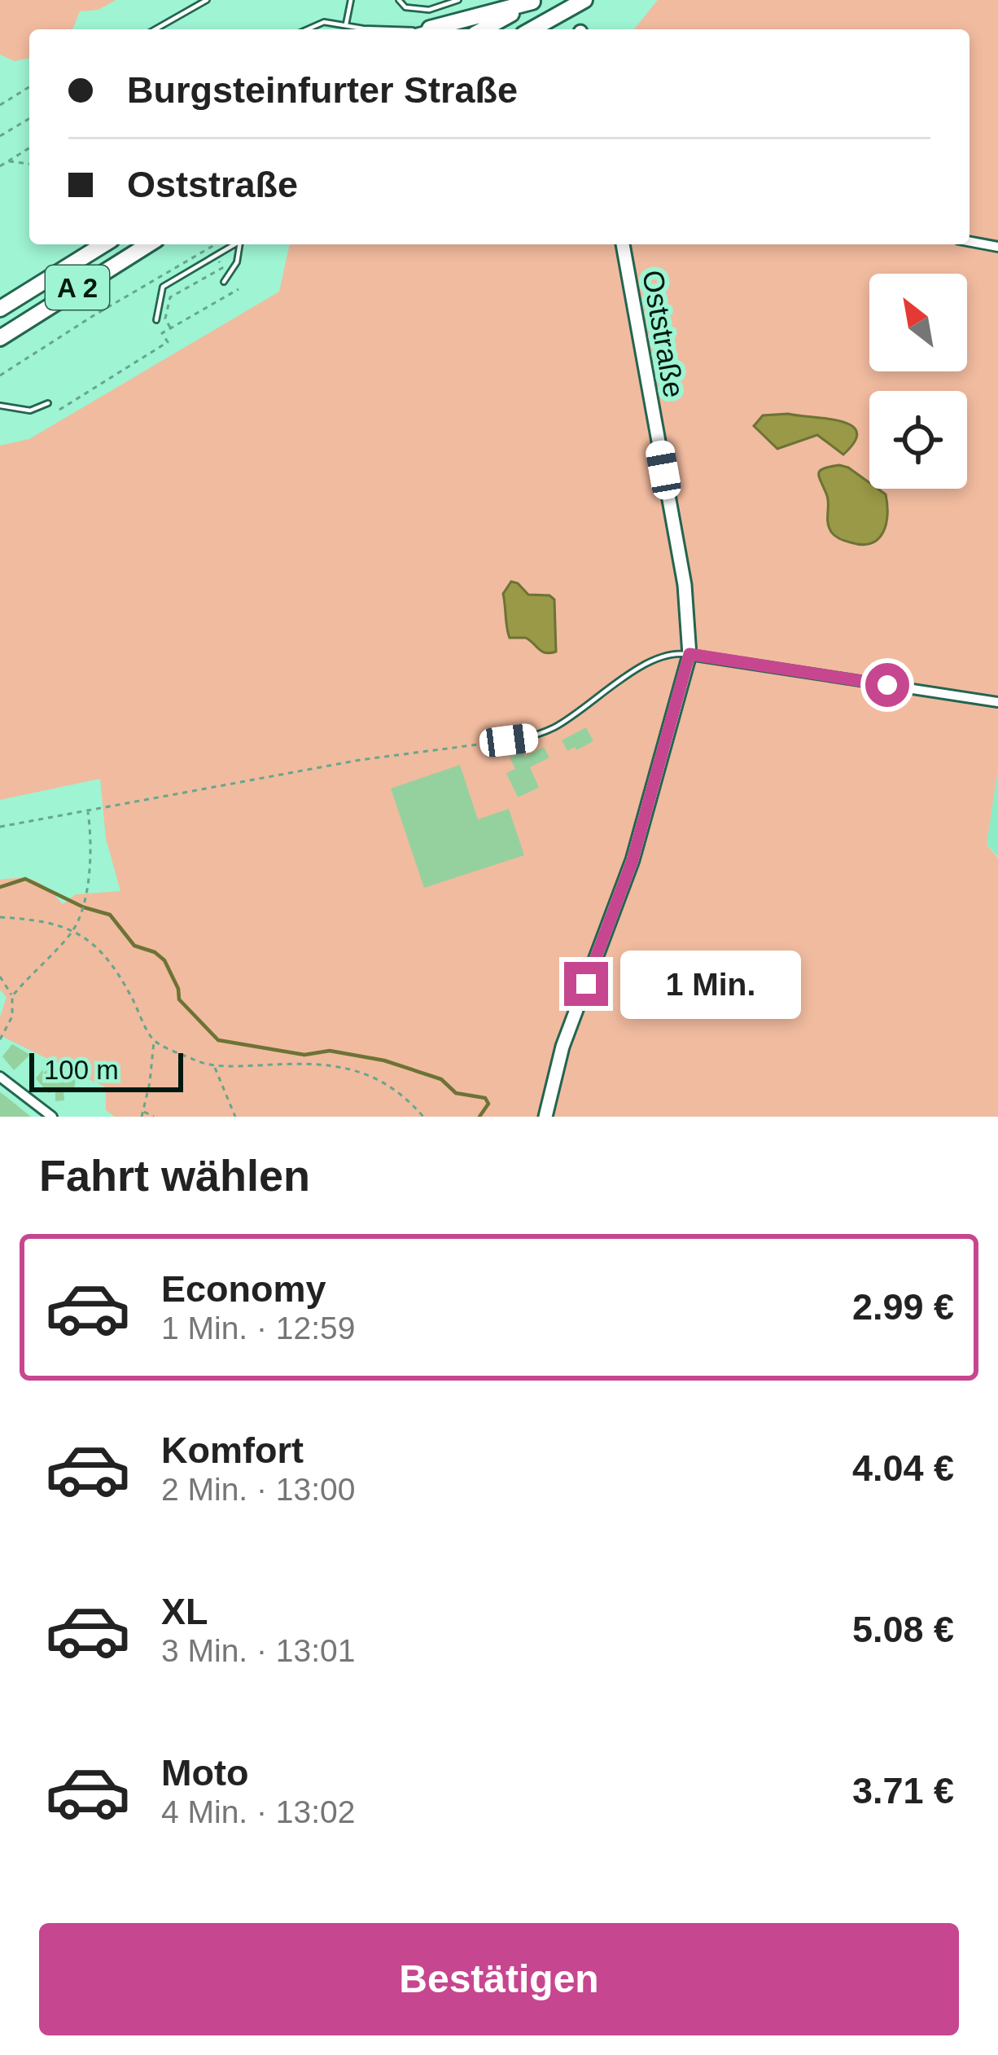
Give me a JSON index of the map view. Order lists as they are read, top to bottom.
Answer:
{
  "streets": {
    "highway": ["A 2"],
    "street": ["Oststraße"]
  },
  "scale_bar": "100 m",
  "north": "top left",
  "page": {
    "banner": ["Burgsteinfurter Straße", "Oststraße"],
    "bubble": "1 Min.",
    "scale": "100 m",
    "heading": "Fahrt wählen",
    "list": [
      {
        "name": "Economy",
        "note": "1 Min. · 12:59",
        "value": "2.99 €"
      },
      {
        "name": "Komfort",
        "note": "2 Min. · 13:00",
        "value": "4.04 €"
      },
      {
        "name": "XL",
        "note": "3 Min. · 13:01",
        "value": "5.08 €"
      },
      {
        "name": "Moto",
        "note": "4 Min. · 13:02",
        "value": "3.71 €"
      }
    ],
    "buttons": "Bestätigen"
  }
}
